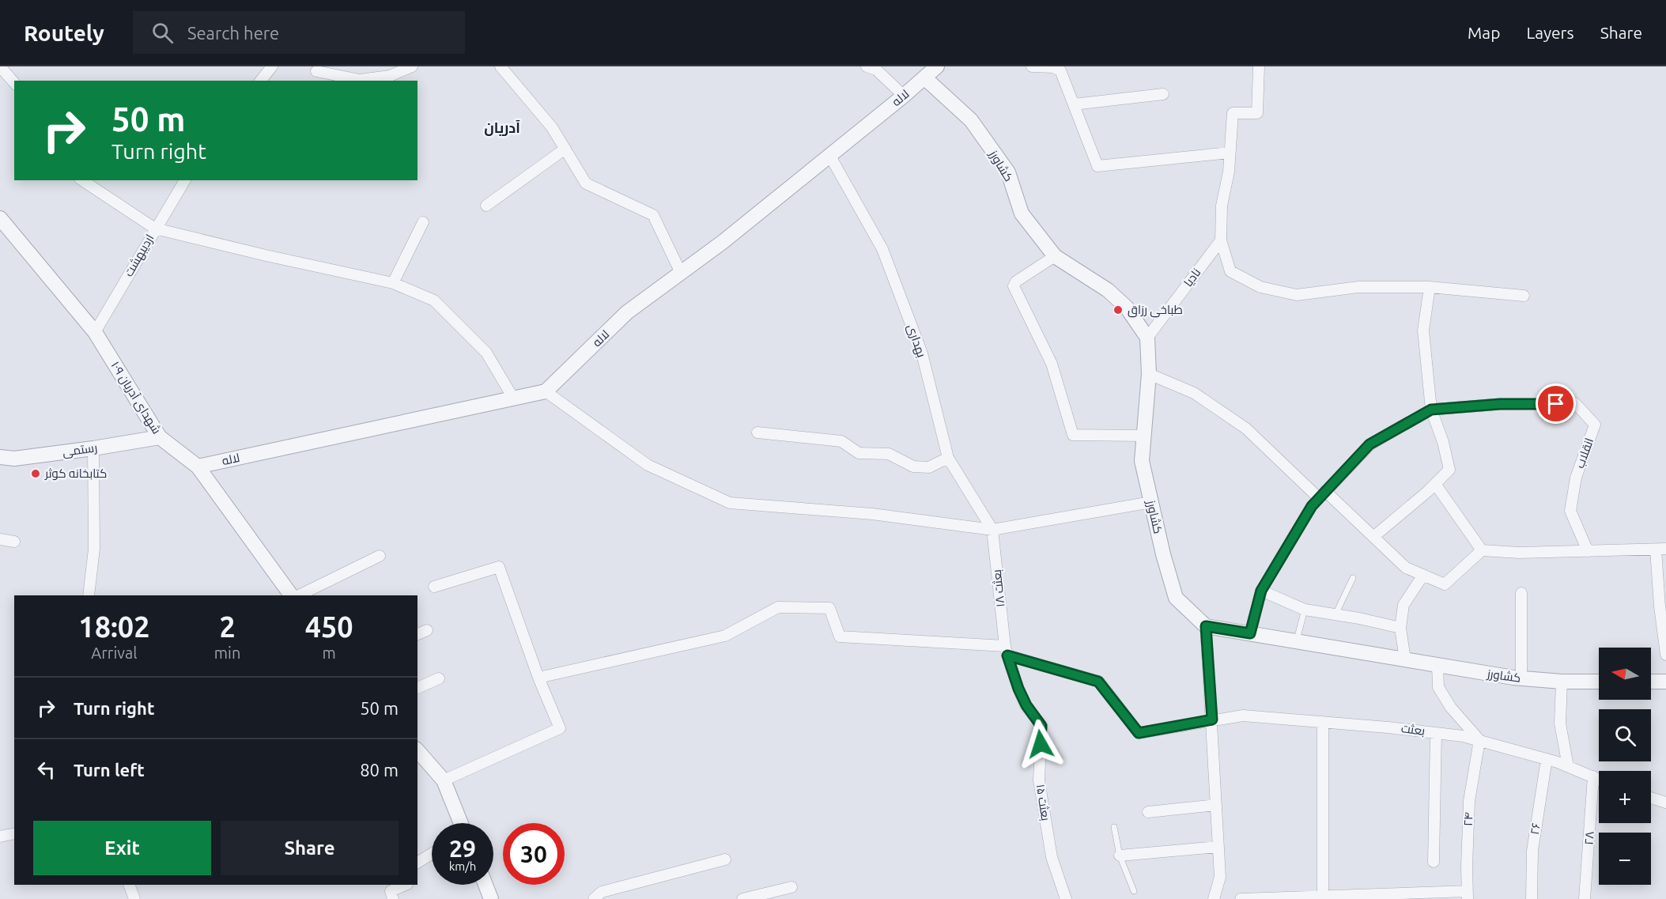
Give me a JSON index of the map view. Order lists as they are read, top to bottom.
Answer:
{
  "streets": {
    "street": [
      "لاله",
      "کشاورز",
      "اردیبهشت",
      "نادیا",
      "بهداری",
      "شهدای آدریان ۱۰۹",
      "رستمی",
      "انقلاب",
      "بعثت ۱۸",
      "بعثت",
      "بعثت ۱۵",
      "۲۴",
      "۲۶",
      "۲۸"
    ]
  },
  "crossings": [
    ["لاله", "کشاورز"],
    ["لاله", "بهداری"],
    ["لاله", "شهدای آدریان ۱۰۹"],
    ["کشاورز", "نادیا"],
    ["کشاورز", "انقلاب"],
    ["اردیبهشت", "شهدای آدریان ۱۰۹"],
    ["بهداری", "بعثت ۱۸"],
    ["شهدای آدریان ۱۰۹", "رستمی"],
    ["بعثت ۱۸", "بعثت"],
    ["بعثت ۱۸", "بعثت ۱۵"],
    ["بعثت", "بعثت ۱۵"],
    ["بعثت", "۲۴"],
    ["بعثت", "۲۶"],
    ["بعثت", "۲۸"]
  ],
  "districts": ["آدریان"],
  "places": ["طباخی رزاق", "کتابخانه کوثر"],
  "north": "left",
  "page": {
    "header": "Routely",
    "search": "Search here",
    "nav": ["Map", "Layers", "Share"],
    "turn": ["50 m", "Turn right"],
    "eta": [
      "18:02",
      "Arrival",
      "2",
      "min",
      "450",
      "m"
    ],
    "map_buttons": ["+", "−"],
    "list": [
      {
        "name": "Turn right",
        "value": "50 m"
      },
      {
        "name": "Turn left",
        "value": "80 m"
      }
    ],
    "buttons": ["Exit", "Share"],
    "speed": "29 km/h",
    "limit": "30"
  }
}
